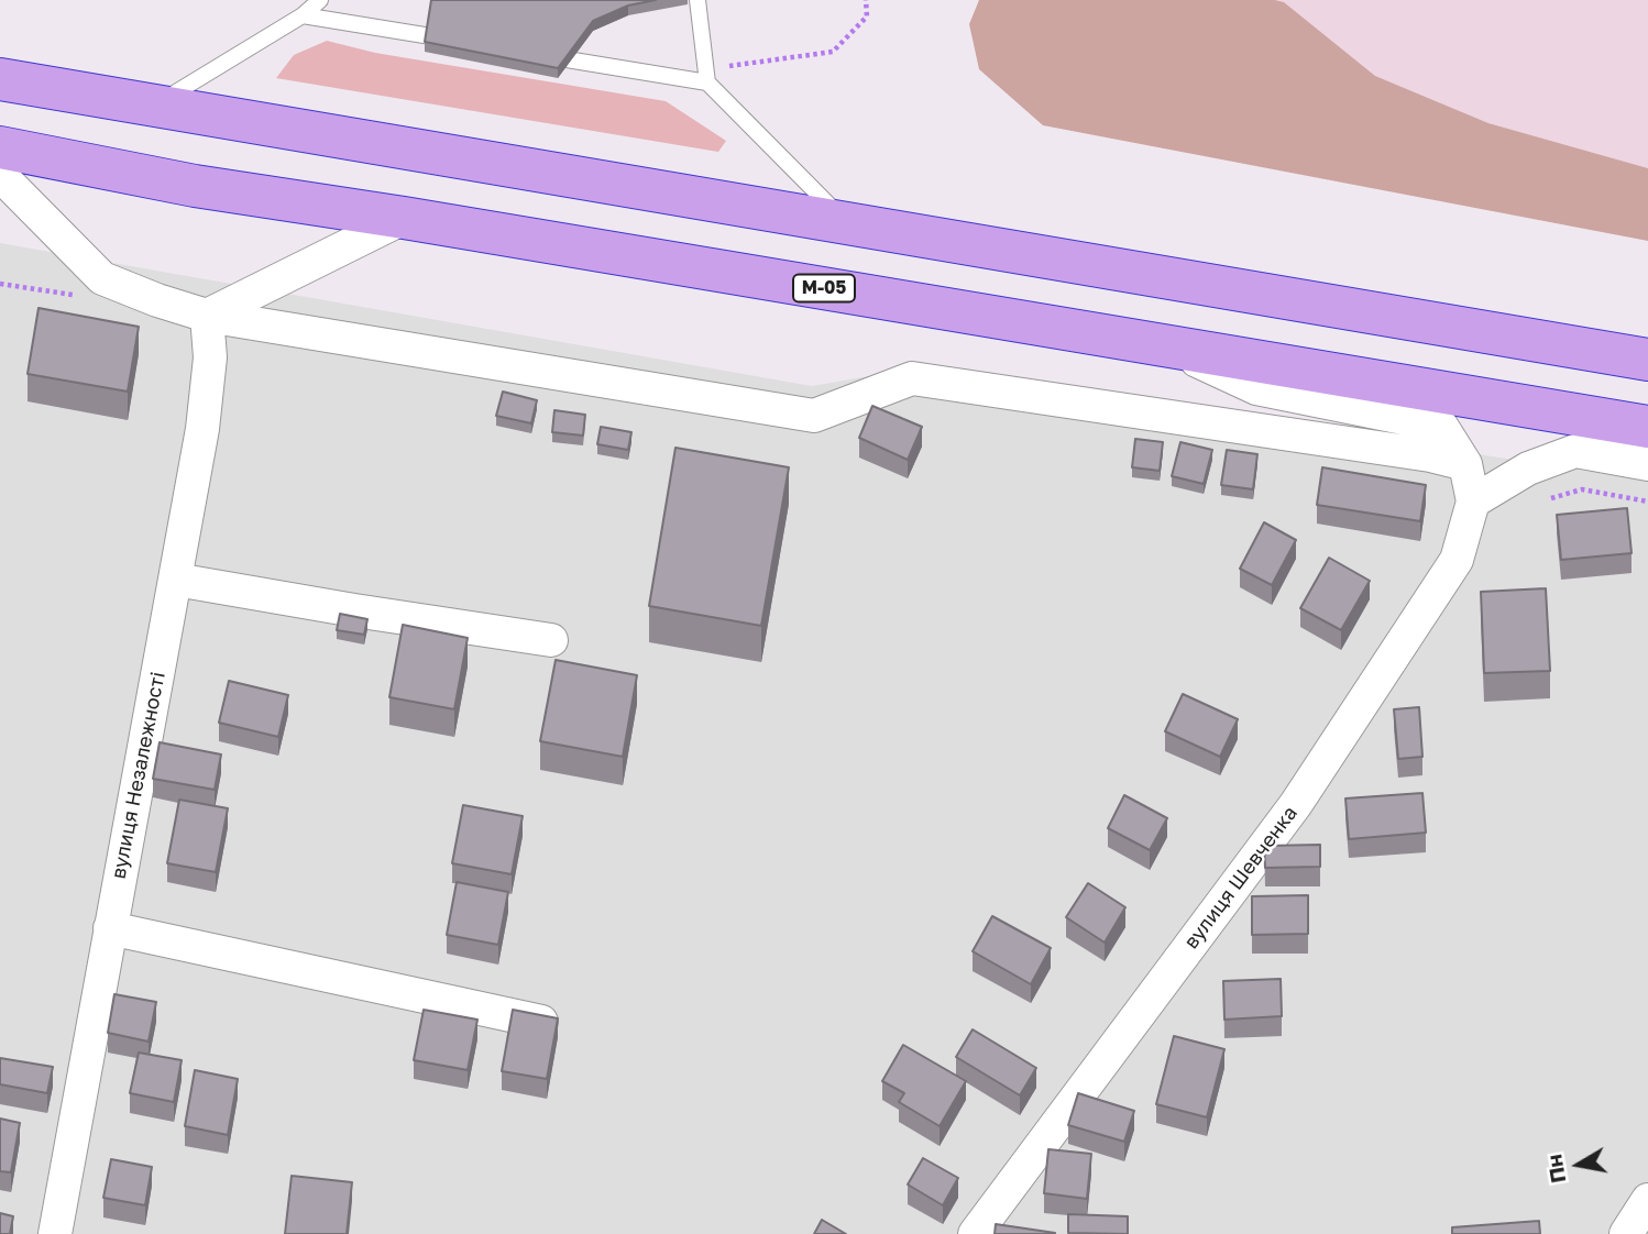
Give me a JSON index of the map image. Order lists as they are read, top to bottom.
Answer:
{
  "streets": {
    "highway": ["М-05"],
    "street": ["вулиця Незалежності", "вулиця Шевченка"]
  },
  "north": "left"
}
